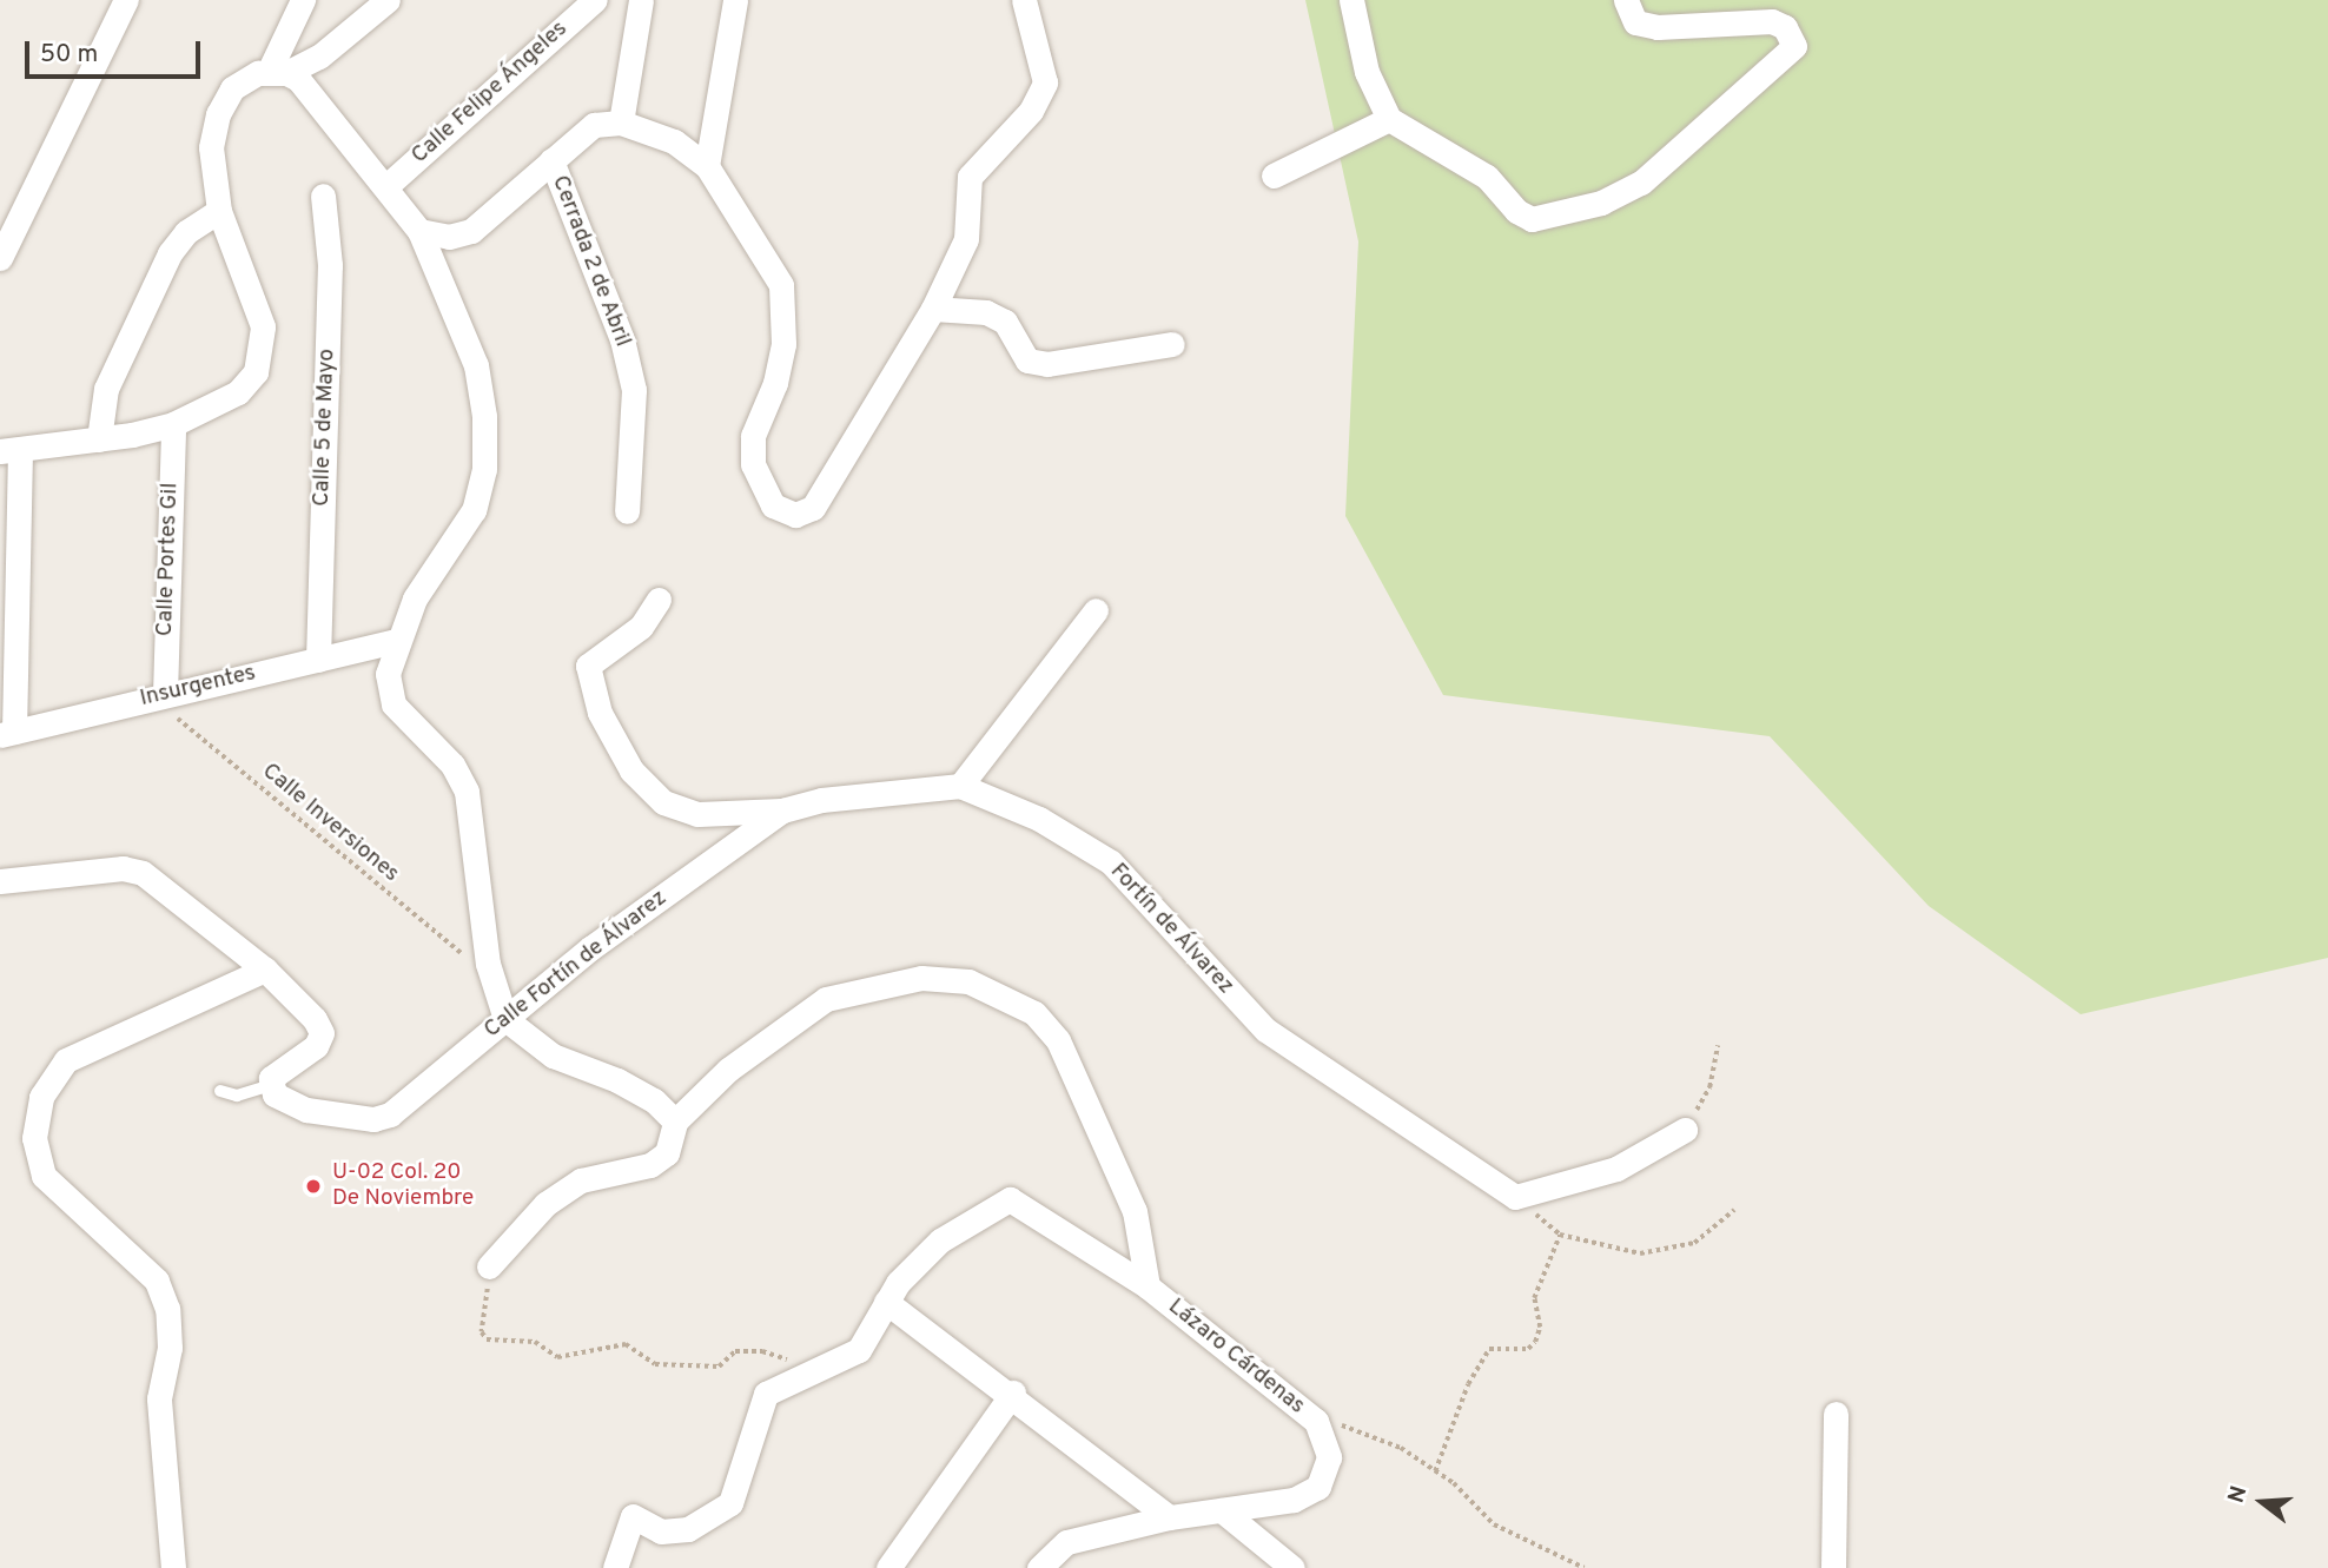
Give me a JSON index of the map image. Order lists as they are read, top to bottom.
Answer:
{
  "streets": {
    "street": [
      "Calle Felipe Ángeles",
      "Cerrada 2 de Abril",
      "Calle 5 de Mayo",
      "Calle Portes Gil",
      "Insurgentes",
      "Fortín de Álvarez",
      "Calle Fortín de Álvarez",
      "Lázaro Cárdenas"
    ],
    "path": ["Calle Inversiones"]
  },
  "crossings": [
    ["Calle 5 de Mayo", "Insurgentes"],
    ["Calle Portes Gil", "Insurgentes"],
    ["Calle Portes Gil", "Calle Inversiones"],
    ["Insurgentes", "Calle Inversiones"],
    ["Fortín de Álvarez", "Calle Fortín de Álvarez"]
  ],
  "places": ["U-02 Col. 20 De Noviembre"],
  "scale_bar": "50 m",
  "north": "left"
}
